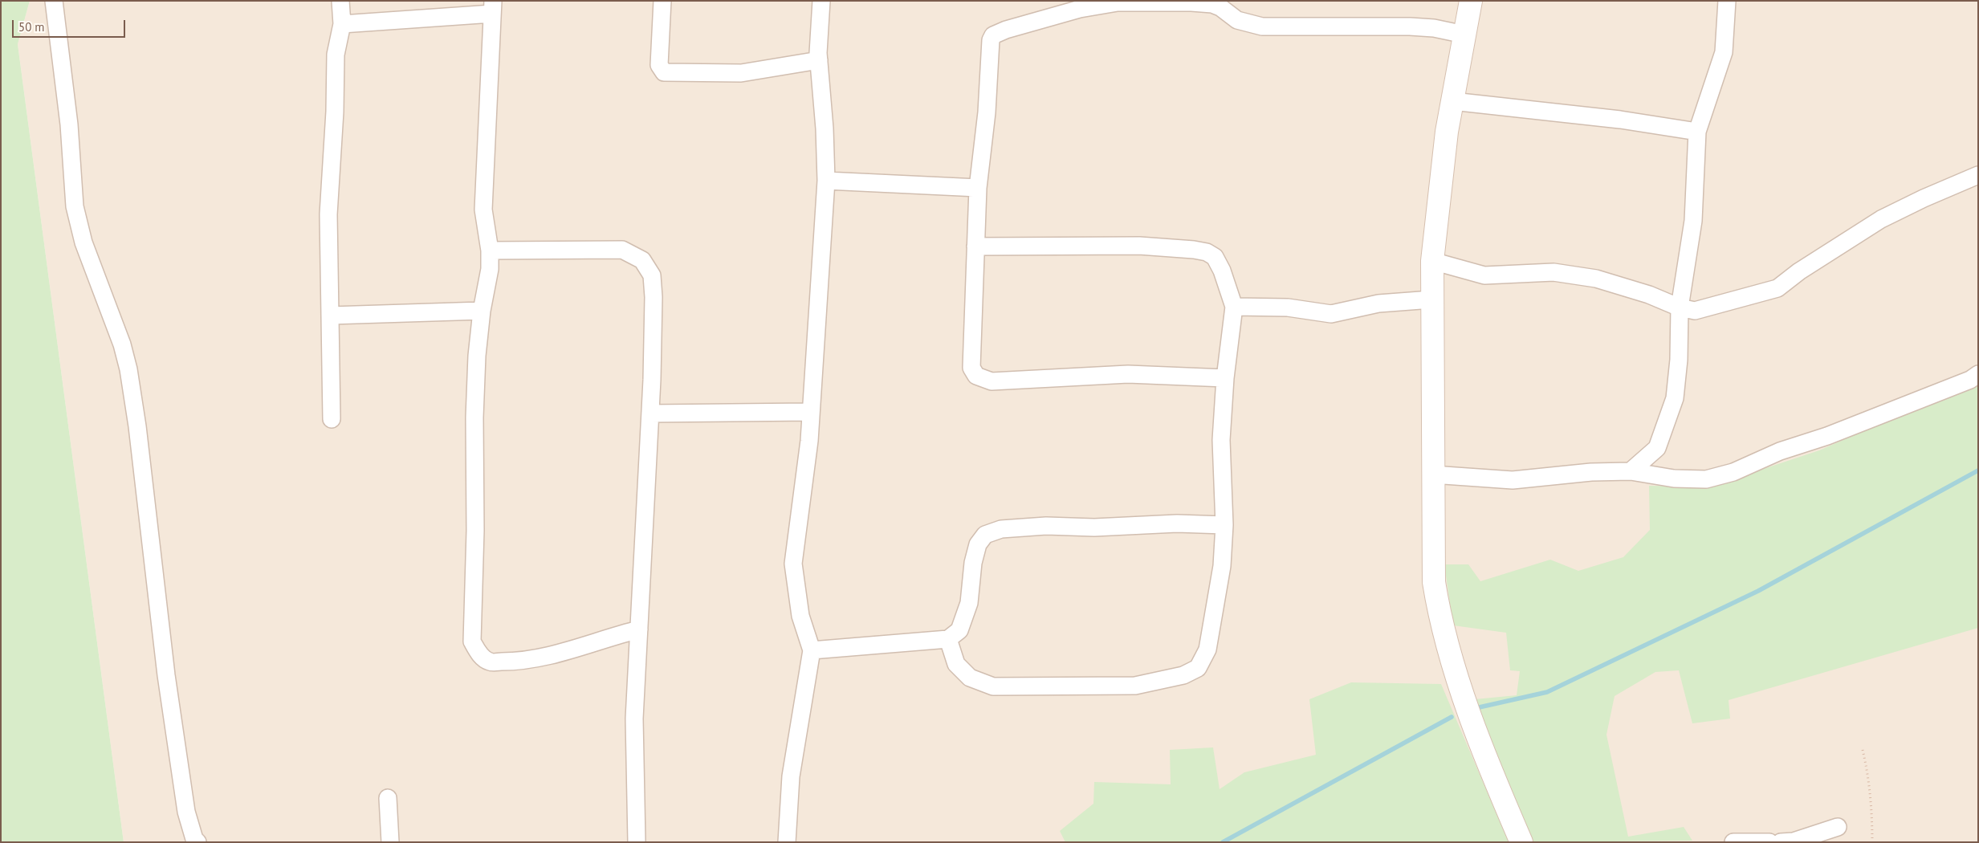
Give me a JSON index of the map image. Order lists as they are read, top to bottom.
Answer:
{
  "scale_bar": "50 m"
}
